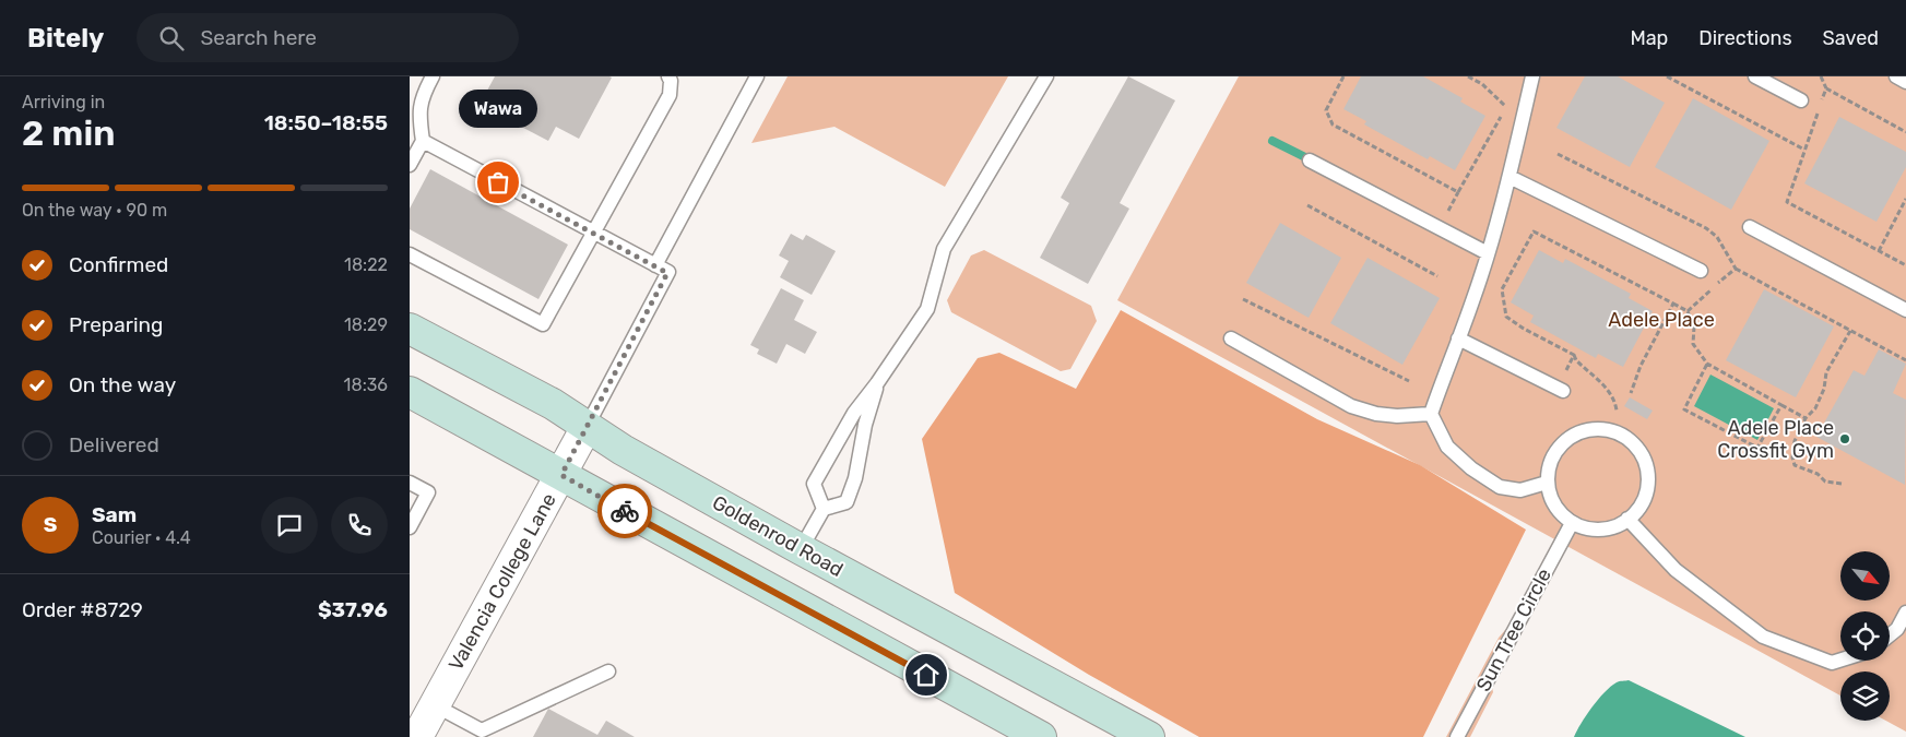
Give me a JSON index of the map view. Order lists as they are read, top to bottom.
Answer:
{
  "streets": {
    "main road": ["Goldenrod Road"],
    "street": ["Valencia College Lane"],
    "lane": ["Sun Tree Circle"]
  },
  "crossings": [
    ["Goldenrod Road", "Valencia College Lane"]
  ],
  "parks": ["Adele Place"],
  "places": ["Wawa", "Adele Place Crossfit Gym"],
  "north": "bottom right",
  "page": {
    "header": "Bitely",
    "search": "Search here",
    "nav": ["Map", "Directions", "Saved"],
    "heading": ["2 min", "Arriving in", "18:50–18:55"],
    "panel": [
      "Sam",
      "Courier · 4.4",
      "Order #8729",
      "$37.96"
    ],
    "bubble": "Wawa",
    "bar": "On the way · 90 m",
    "list": [
      ["Confirmed", "18:22"],
      ["Preparing", "18:29"],
      ["On the way", "18:36"],
      "Delivered"
    ],
    "round": "S"
  }
}
